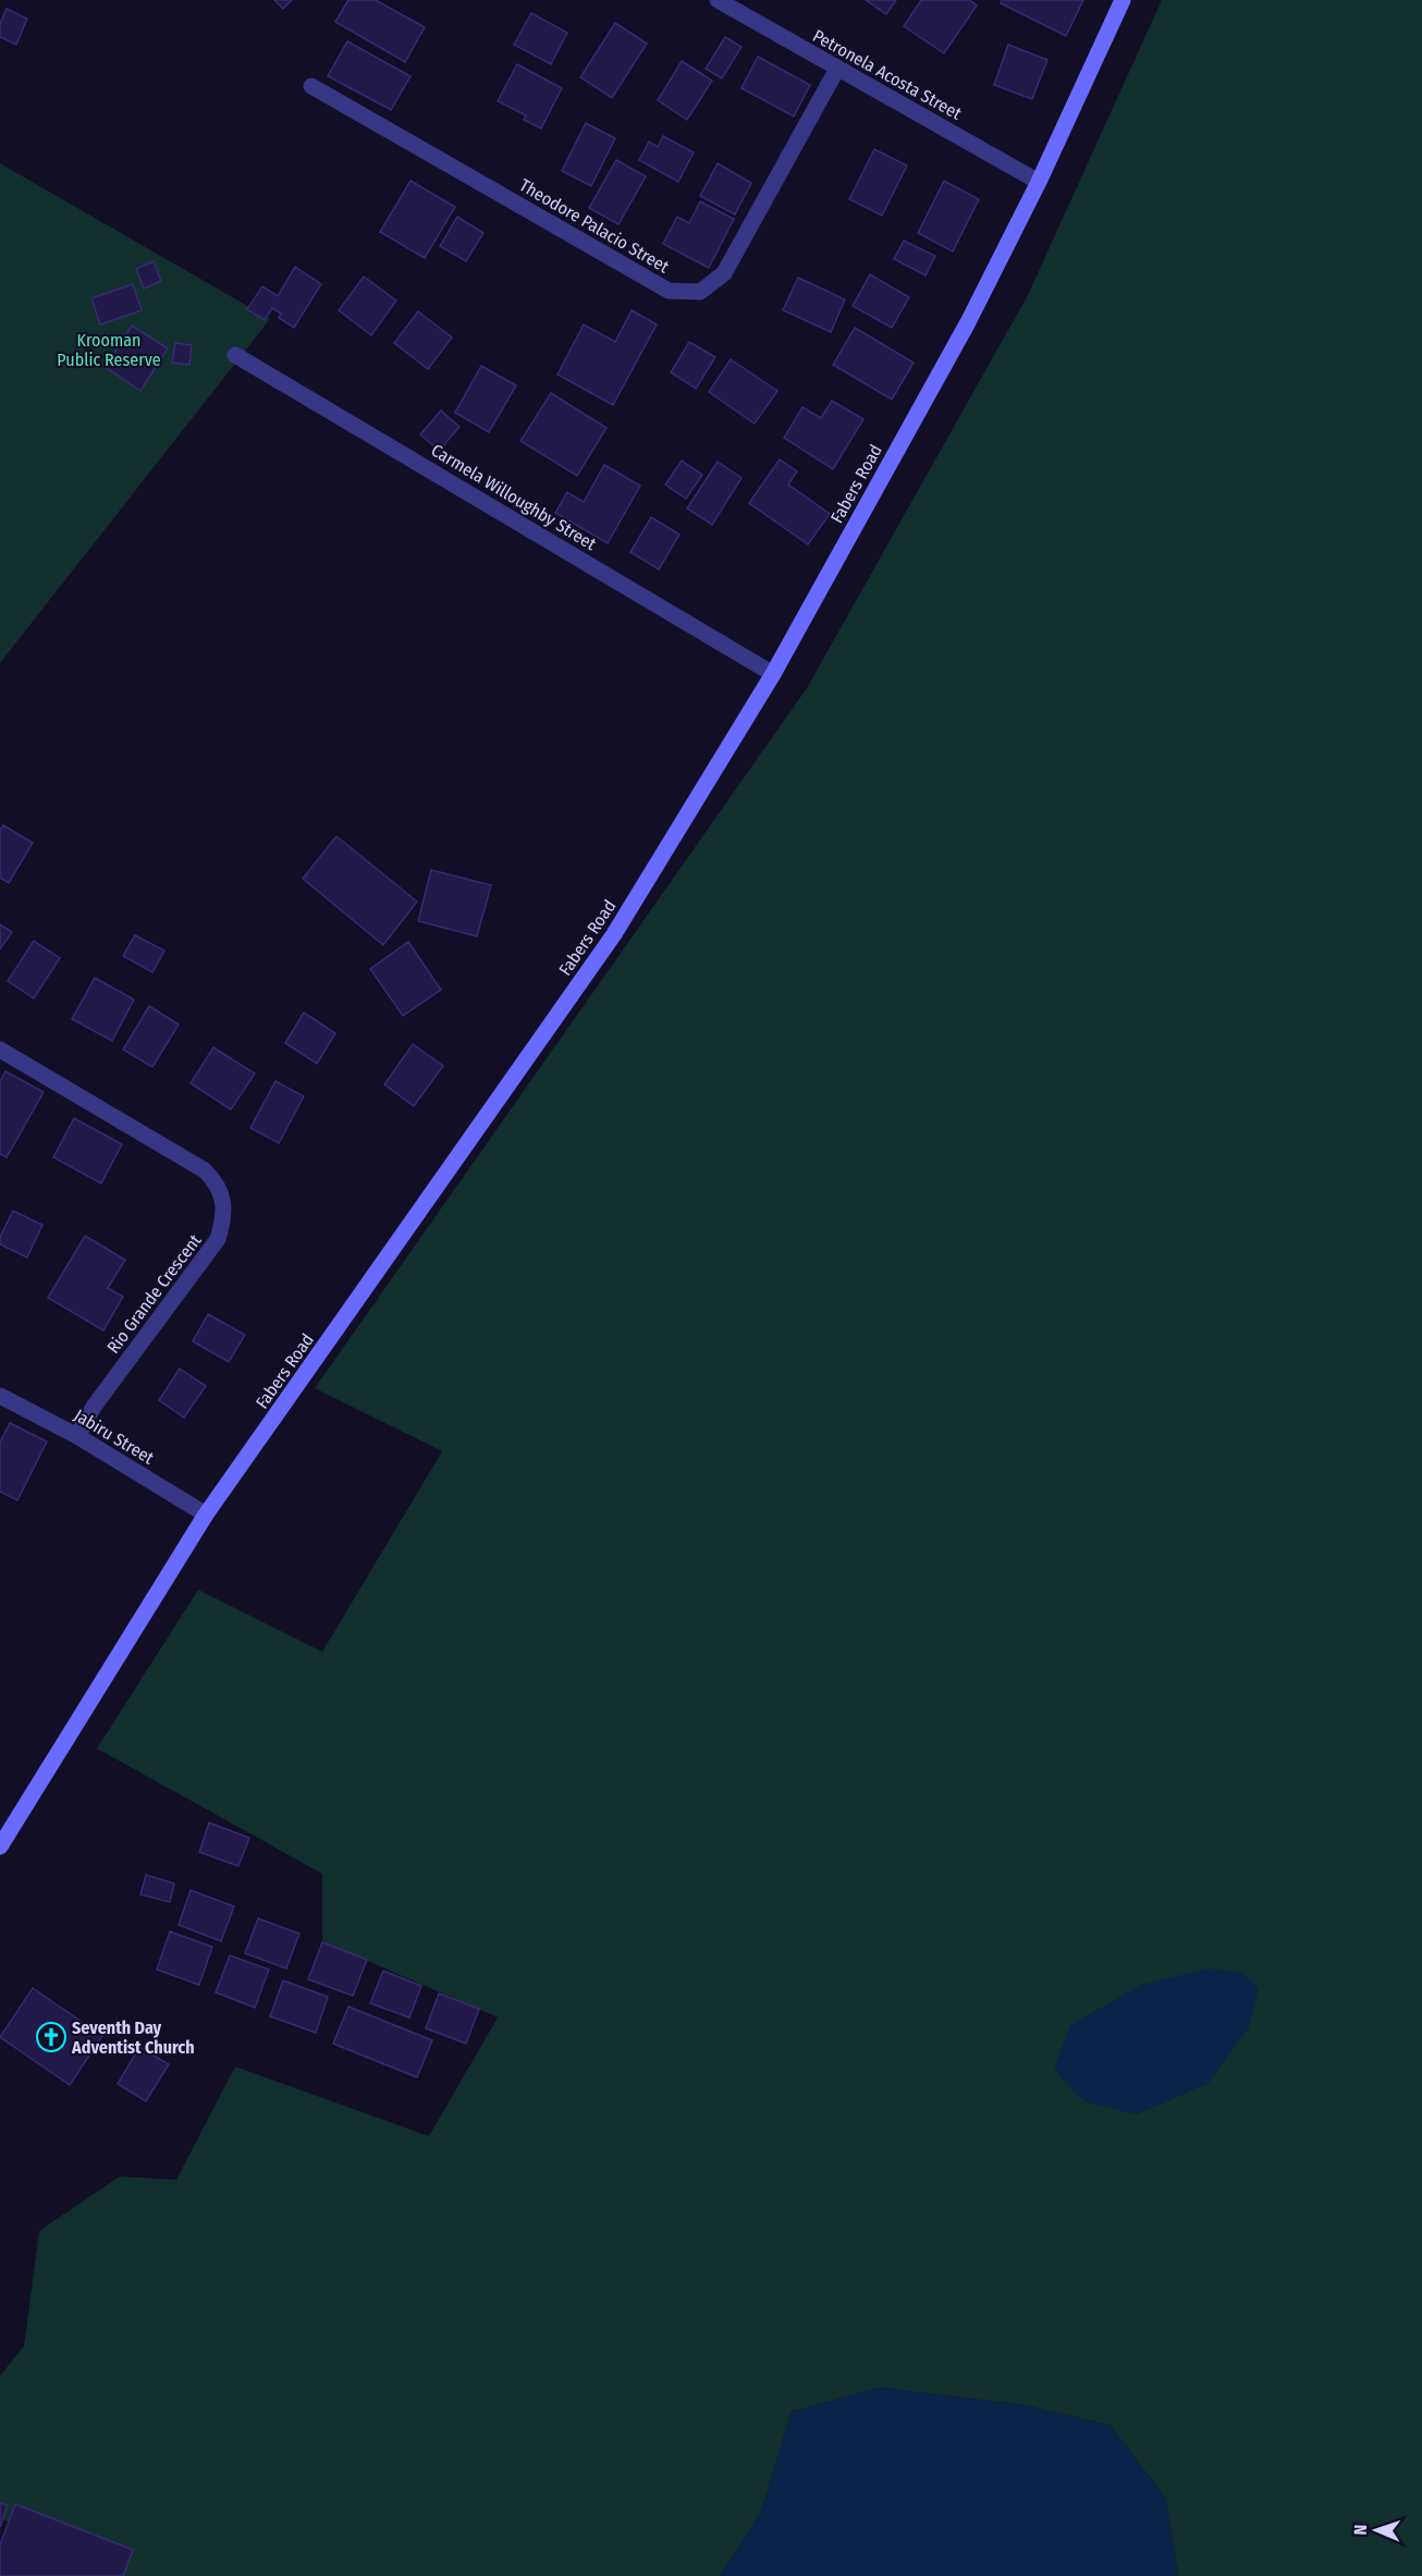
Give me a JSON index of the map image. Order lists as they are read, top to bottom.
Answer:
{
  "streets": {
    "main road": ["Fabers Road"],
    "street": [
      "Petronela Acosta Street",
      "Theodore Palacio Street",
      "Carmela Willoughby Street",
      "Rio Grande Crescent",
      "Jabiru Street"
    ]
  },
  "crossings": [
    ["Petronela Acosta Street", "Theodore Palacio Street"],
    ["Petronela Acosta Street", "Fabers Road"],
    ["Fabers Road", "Carmela Willoughby Street"],
    ["Fabers Road", "Jabiru Street"],
    ["Rio Grande Crescent", "Jabiru Street"]
  ],
  "parks": ["Krooman Public Reserve"],
  "places": {
    "church": ["Seventh Day Adventist Church"]
  },
  "north": "left"
}
